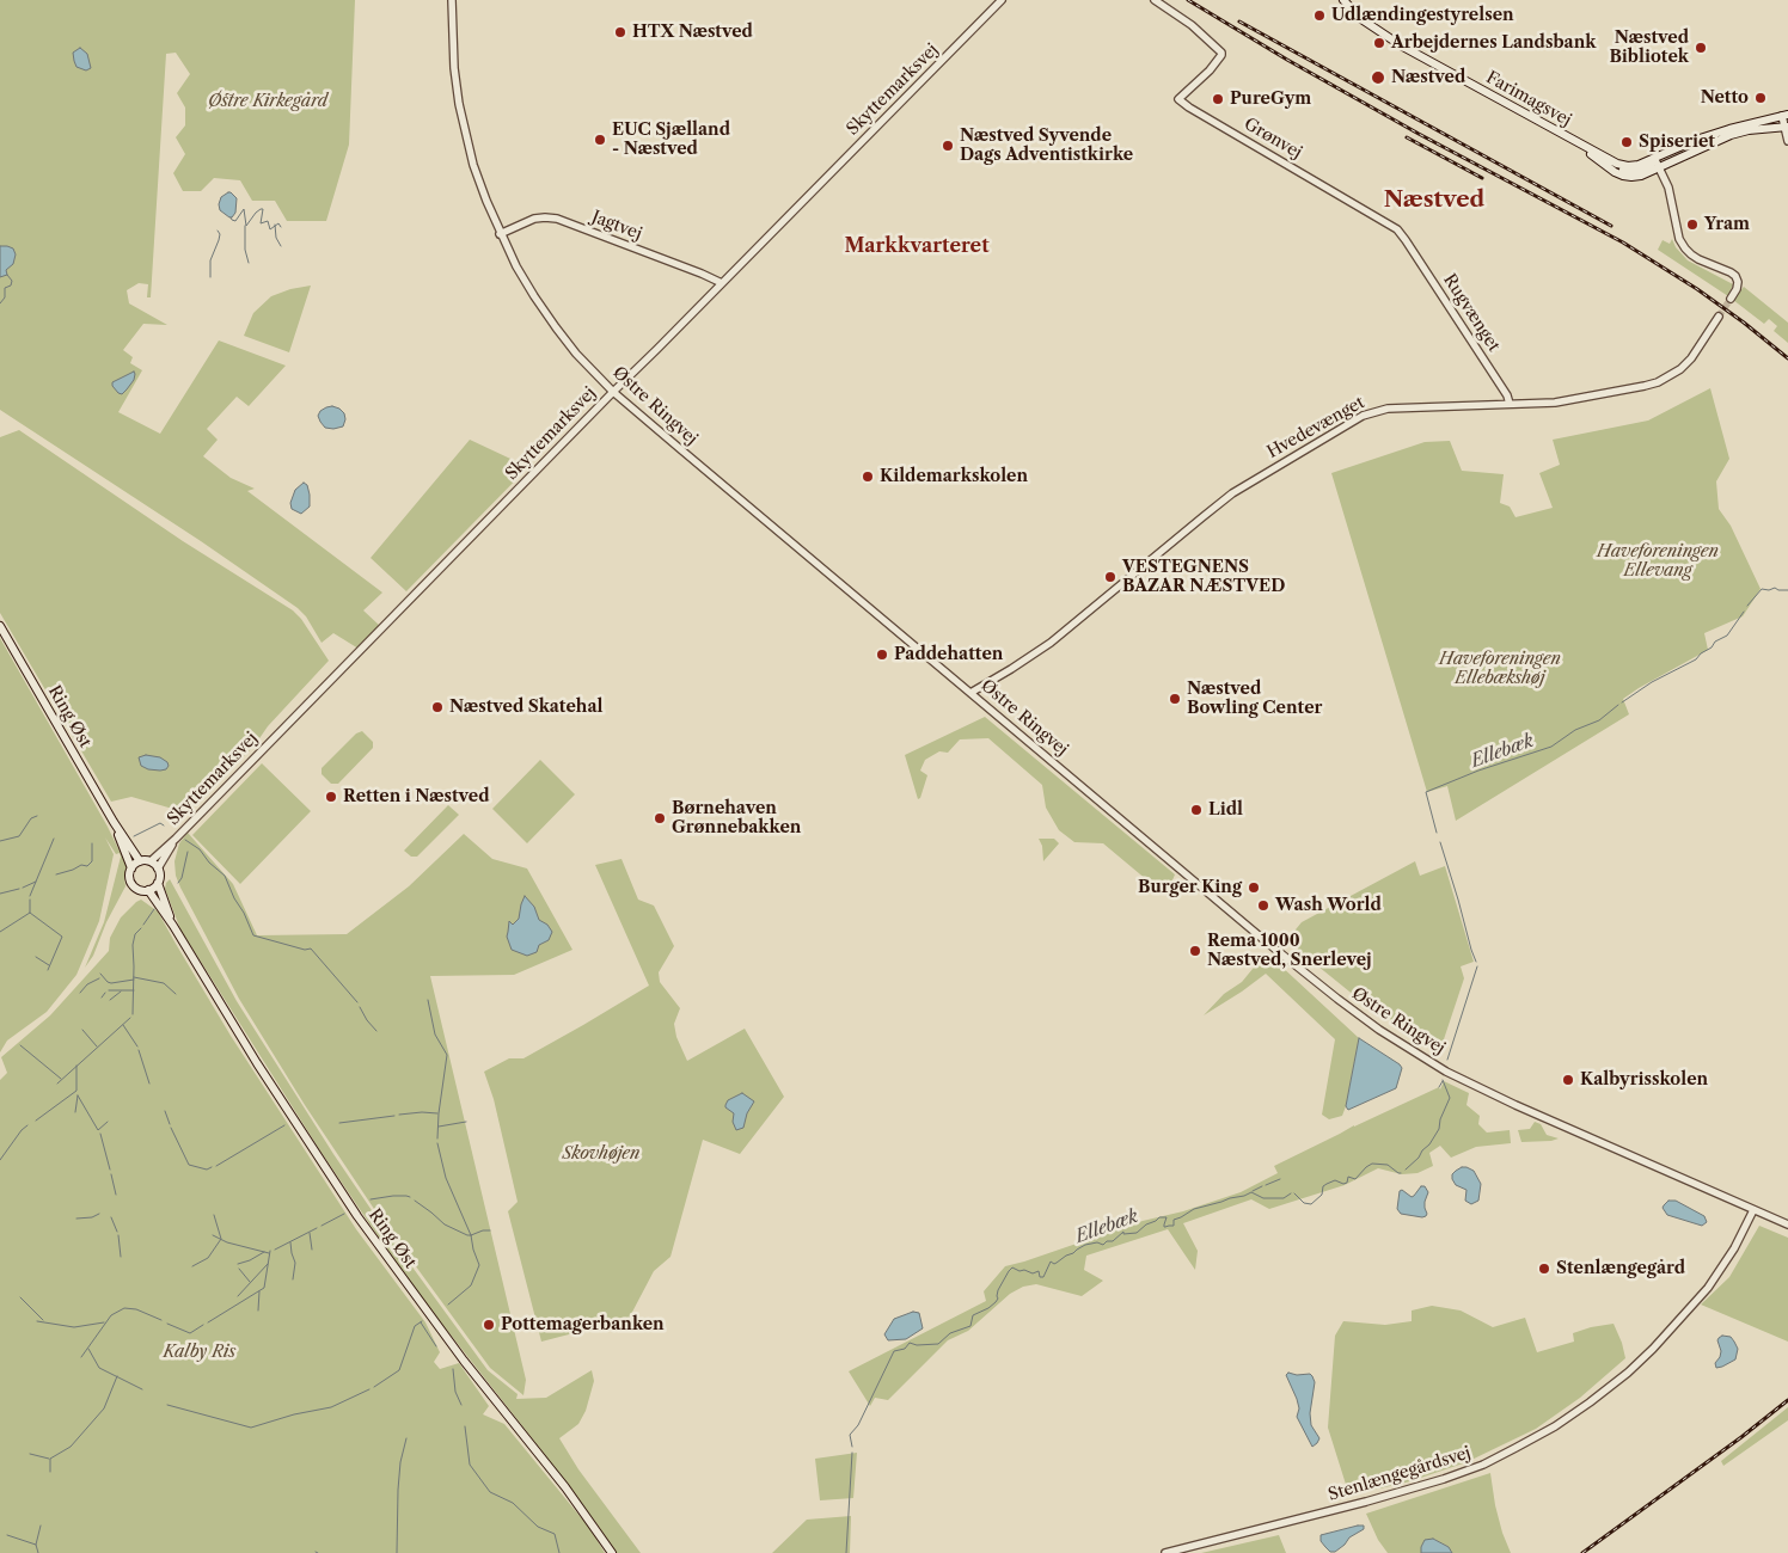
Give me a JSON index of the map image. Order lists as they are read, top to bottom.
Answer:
{
  "streets": {
    "main road": ["Farimagsvej", "Ring Øst"],
    "street": [
      "Skyttemarksvej",
      "Grønvej",
      "Jagtvej",
      "Rugvænget",
      "Østre Ringvej",
      "Hvedevænget",
      "Stenlængegårdsvej"
    ]
  },
  "crossings": [
    ["Skyttemarksvej", "Jagtvej"],
    ["Skyttemarksvej", "Østre Ringvej"],
    ["Skyttemarksvej", "Ring Øst"],
    ["Grønvej", "Rugvænget"],
    ["Jagtvej", "Østre Ringvej"],
    ["Rugvænget", "Hvedevænget"],
    ["Østre Ringvej", "Hvedevænget"],
    ["Østre Ringvej", "Stenlængegårdsvej"]
  ],
  "districts": ["Næstved", "Markkvarteret"],
  "water": ["Ellebæk"],
  "parks": [
    "Østre Kirkegård",
    "Haveforeningen Ellevang",
    "Haveforeningen Ellebækshøj",
    "Skovhøjen",
    "Kalby Ris"
  ],
  "places": [
    "Udlændingestyrelsen",
    "HTX Næstved",
    "Arbejdernes Landsbank",
    "Næstved Bibliotek",
    "Næstved",
    "Netto",
    "PureGym",
    "EUC Sjælland - Næstved",
    "Spiseriet",
    "Næstved Syvende Dags Adventistkirke",
    "Yram",
    "Kildemarkskolen",
    "VESTEGNENS BAZAR NÆSTVED",
    "Paddehatten",
    "Næstved Bowling Center",
    "Næstved Skatehal",
    "Retten i Næstved",
    "Lidl",
    "Børnehaven Grønnebakken",
    "Burger King",
    "Wash World",
    "Rema 1000 Næstved, Snerlevej",
    "Kalbyrisskolen",
    "Stenlængegård",
    "Pottemagerbanken"
  ]
}
